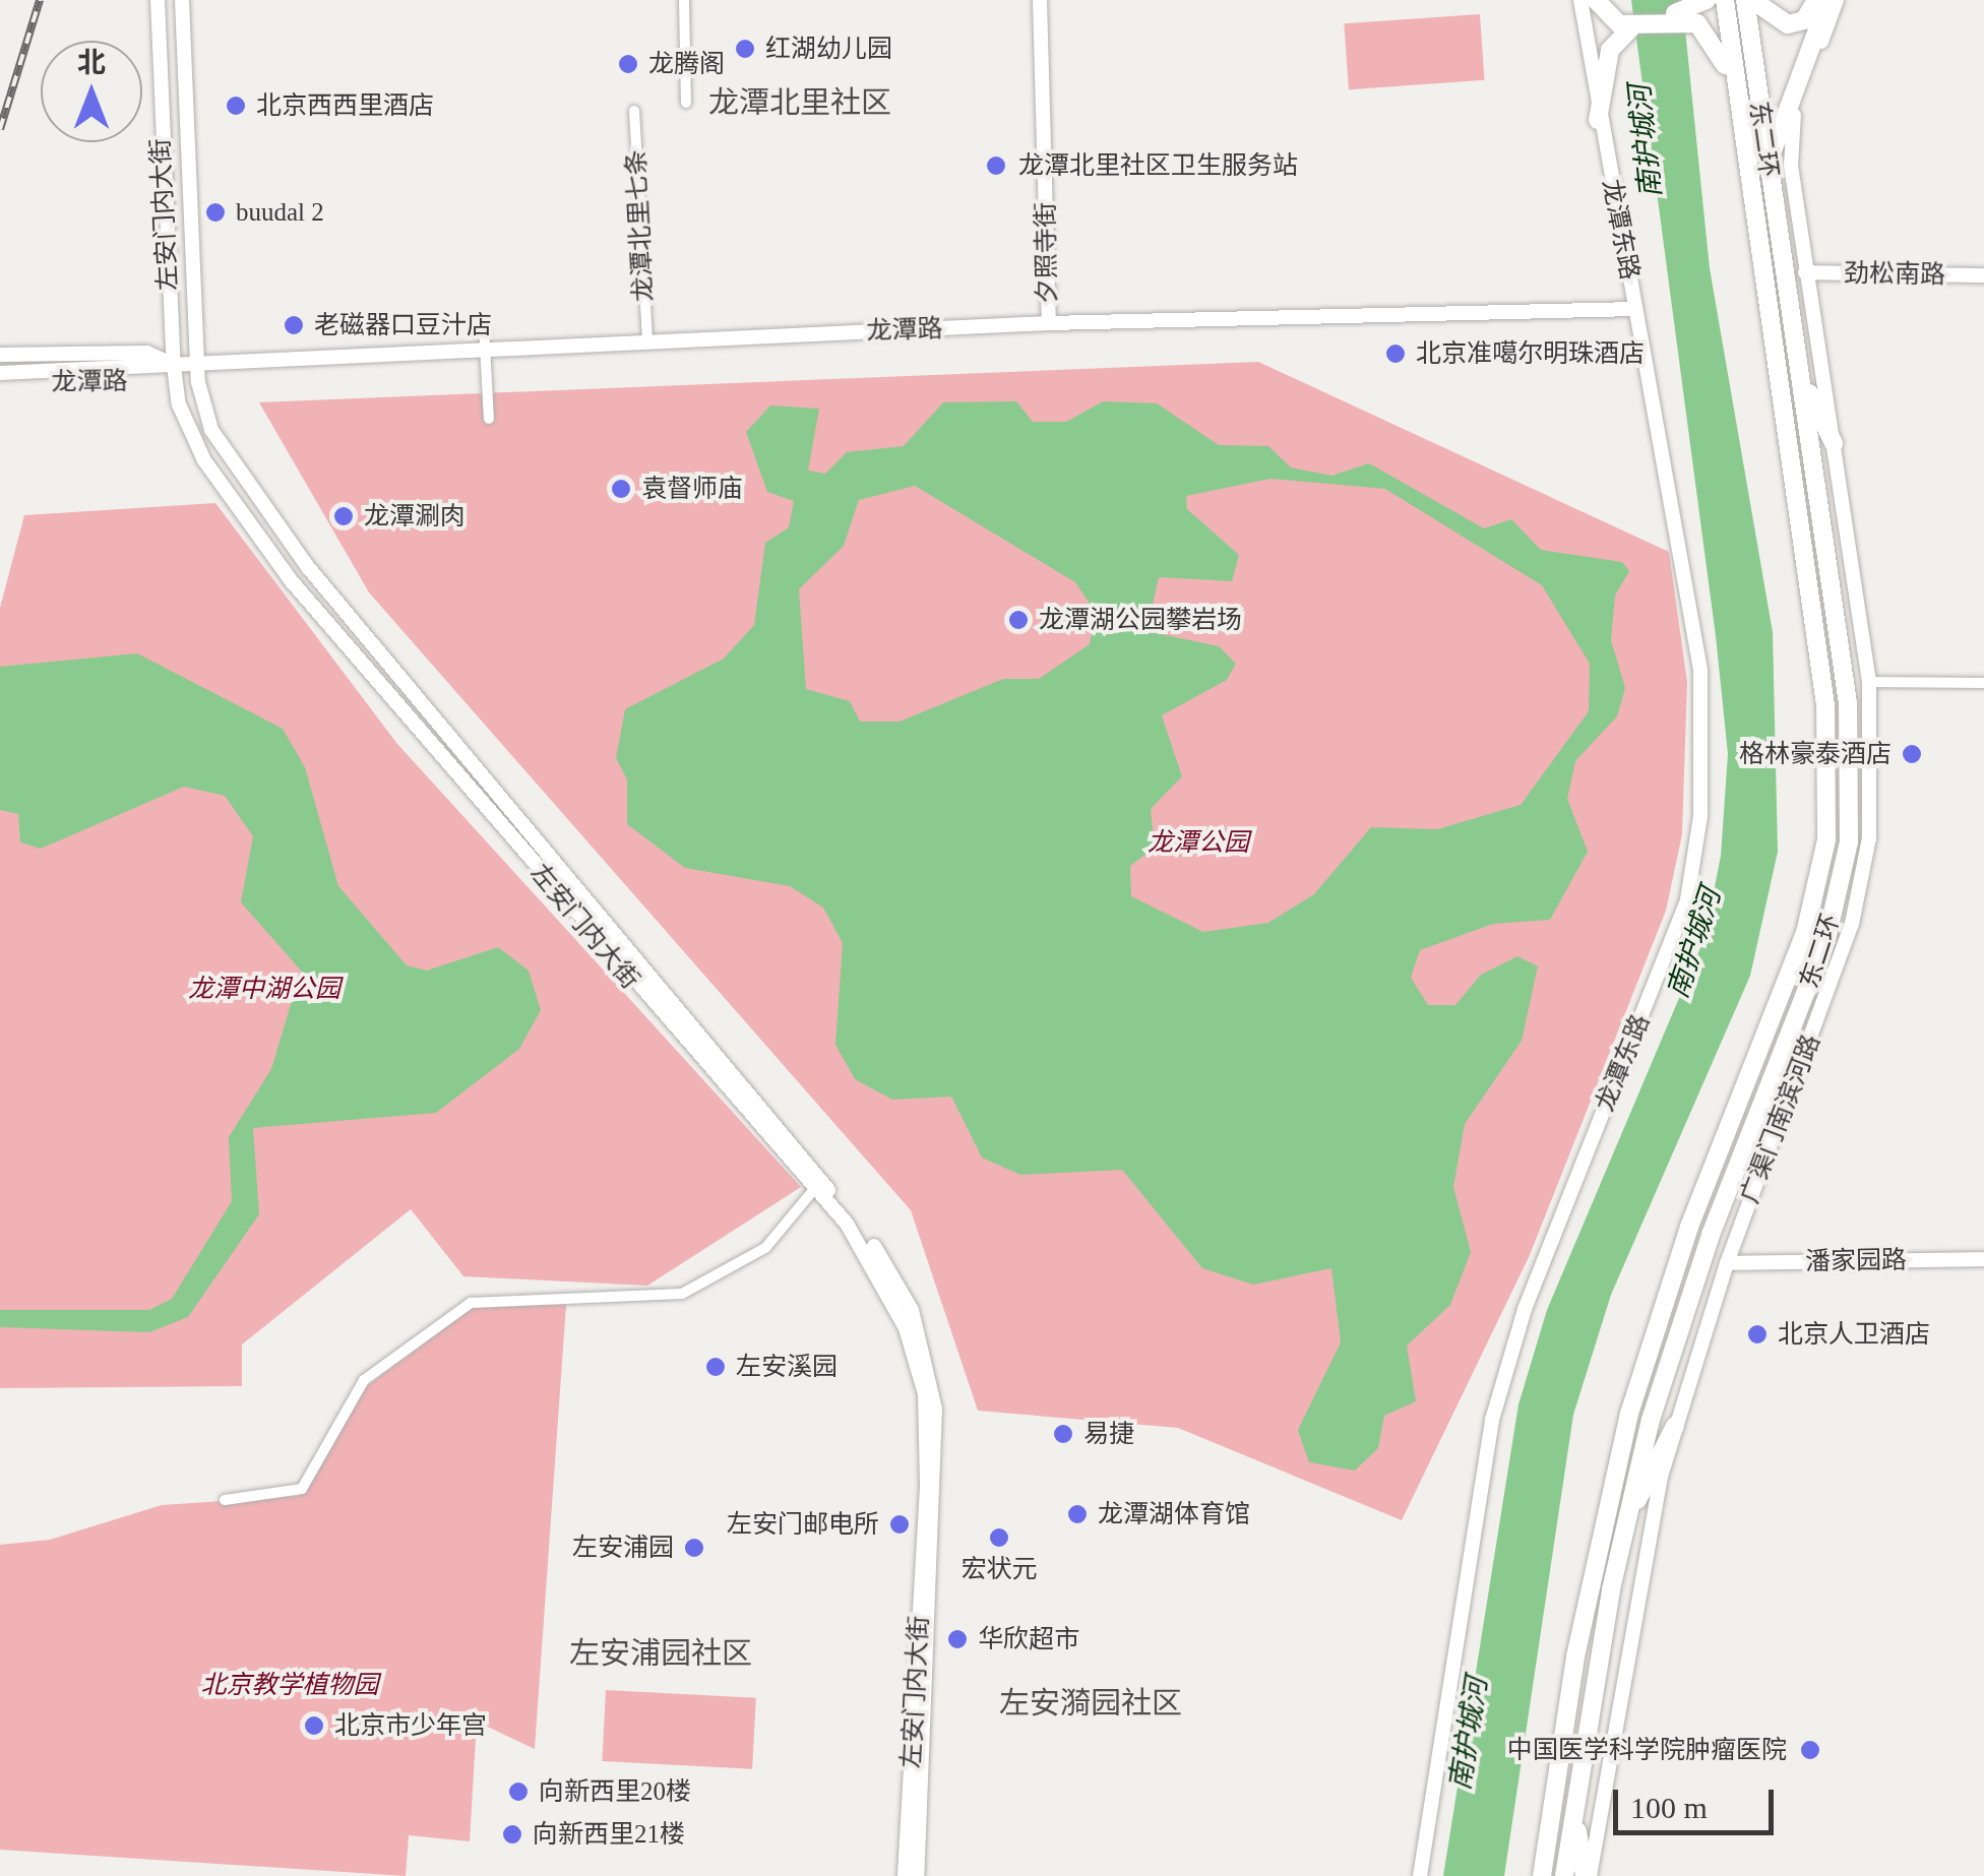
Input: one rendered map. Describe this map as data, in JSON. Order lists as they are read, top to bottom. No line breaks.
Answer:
{"streets":{"highway":["东二环"],"street":["左安门内大街","龙潭北里七条","龙潭东路","夕照寺街","劲松南路","龙潭路","广渠门南滨河路","潘家园路"]},"crossings":[["左安门内大街","龙潭路"],["龙潭北里七条","龙潭路"],["龙潭东路","龙潭路"],["夕照寺街","龙潭路"],["劲松南路","广渠门南滨河路"],["广渠门南滨河路","潘家园路"]],"districts":["龙潭北里社区","左安浦园社区","左安漪园社区"],"water":["南护城河"],"parks":["龙潭公园","龙潭中湖公园","北京教学植物园"],"places":["红湖幼儿园","龙腾阁","北京西西里酒店","龙潭北里社区卫生服务站","buudal 2","老磁器口豆汁店","北京准噶尔明珠酒店","袁督师庙","龙潭涮肉","龙潭湖公园攀岩场","格林豪泰酒店","北京人卫酒店","左安溪园","易捷","龙潭湖体育馆","左安门邮电所","宏状元","左安浦园","华欣超市","北京市少年宫","中国医学科学院肿瘤医院","向新西里20楼","向新西里21楼"],"scale_bar":"100 m","north":"top"}
